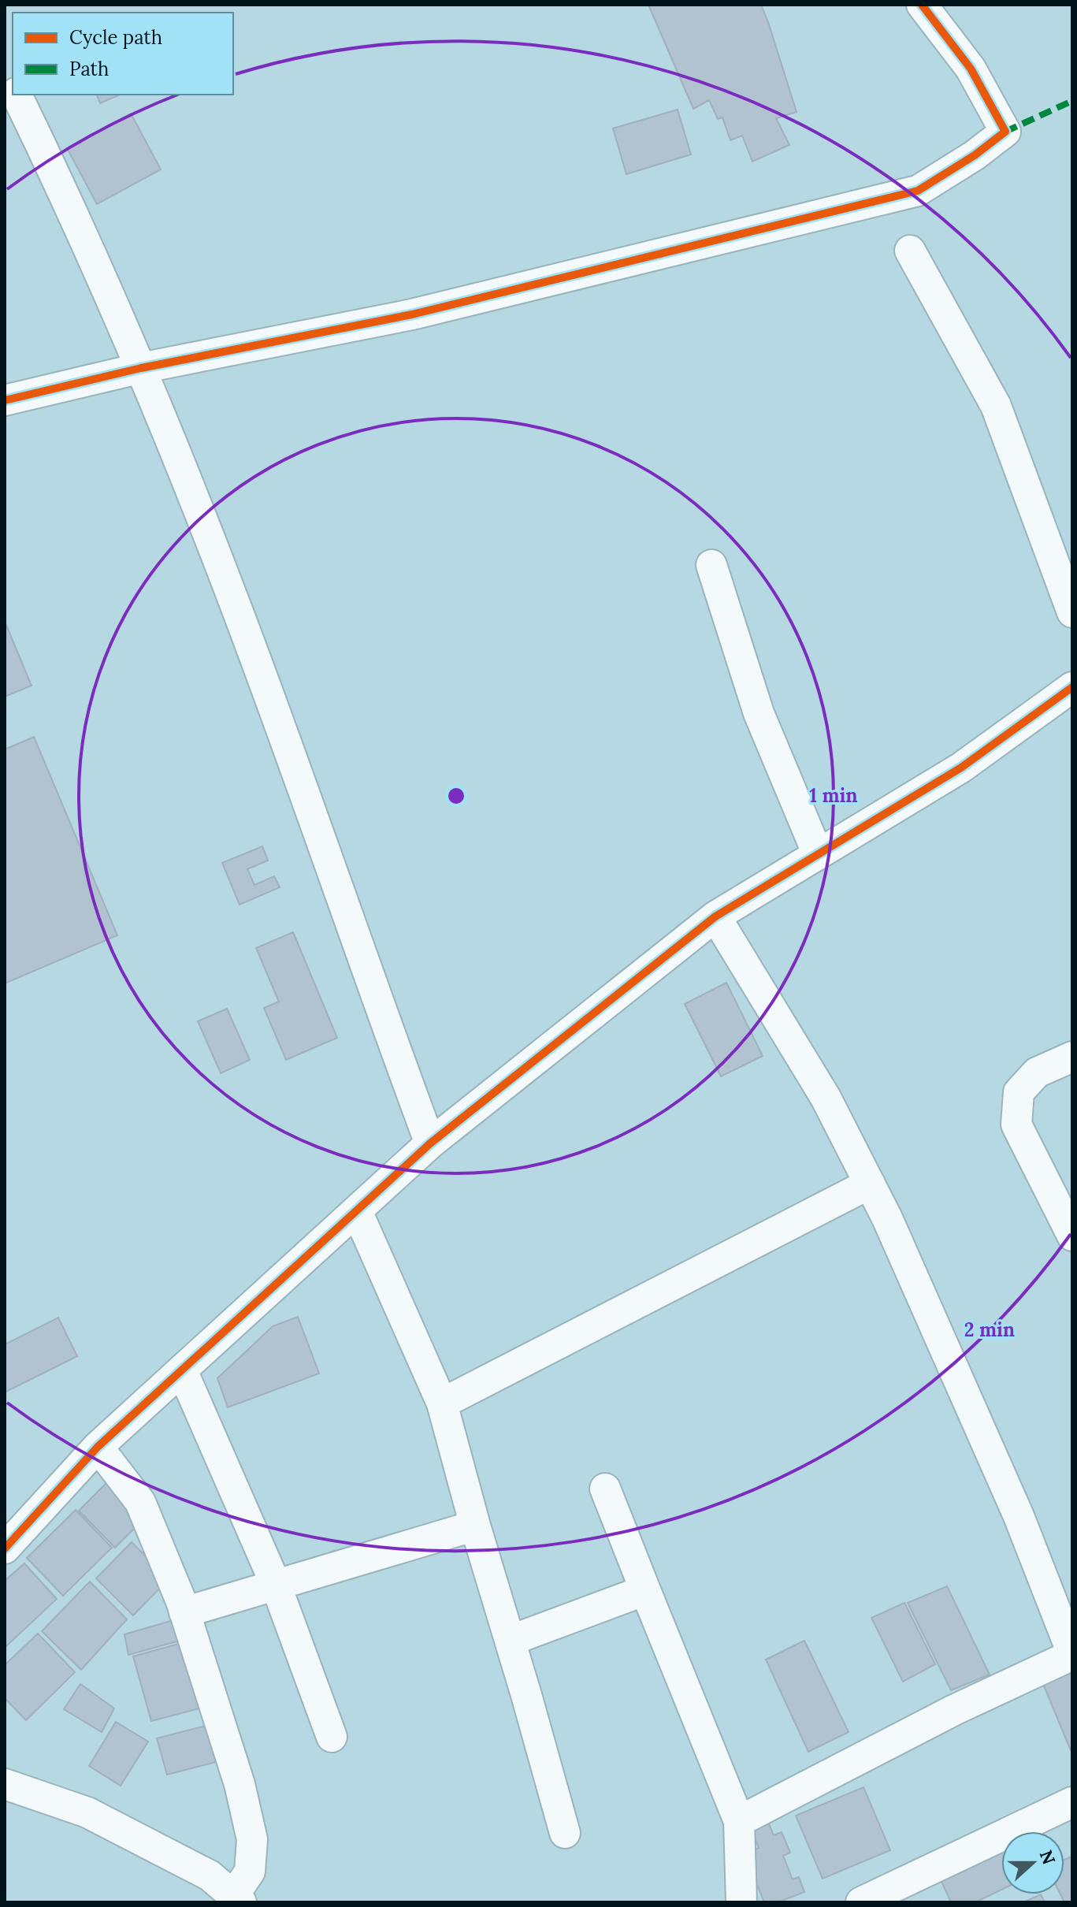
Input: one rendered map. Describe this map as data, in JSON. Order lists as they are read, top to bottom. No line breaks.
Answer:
{"legend":["Cycle path","Path"],"north":"right","rings":["1 min","2 min"]}
